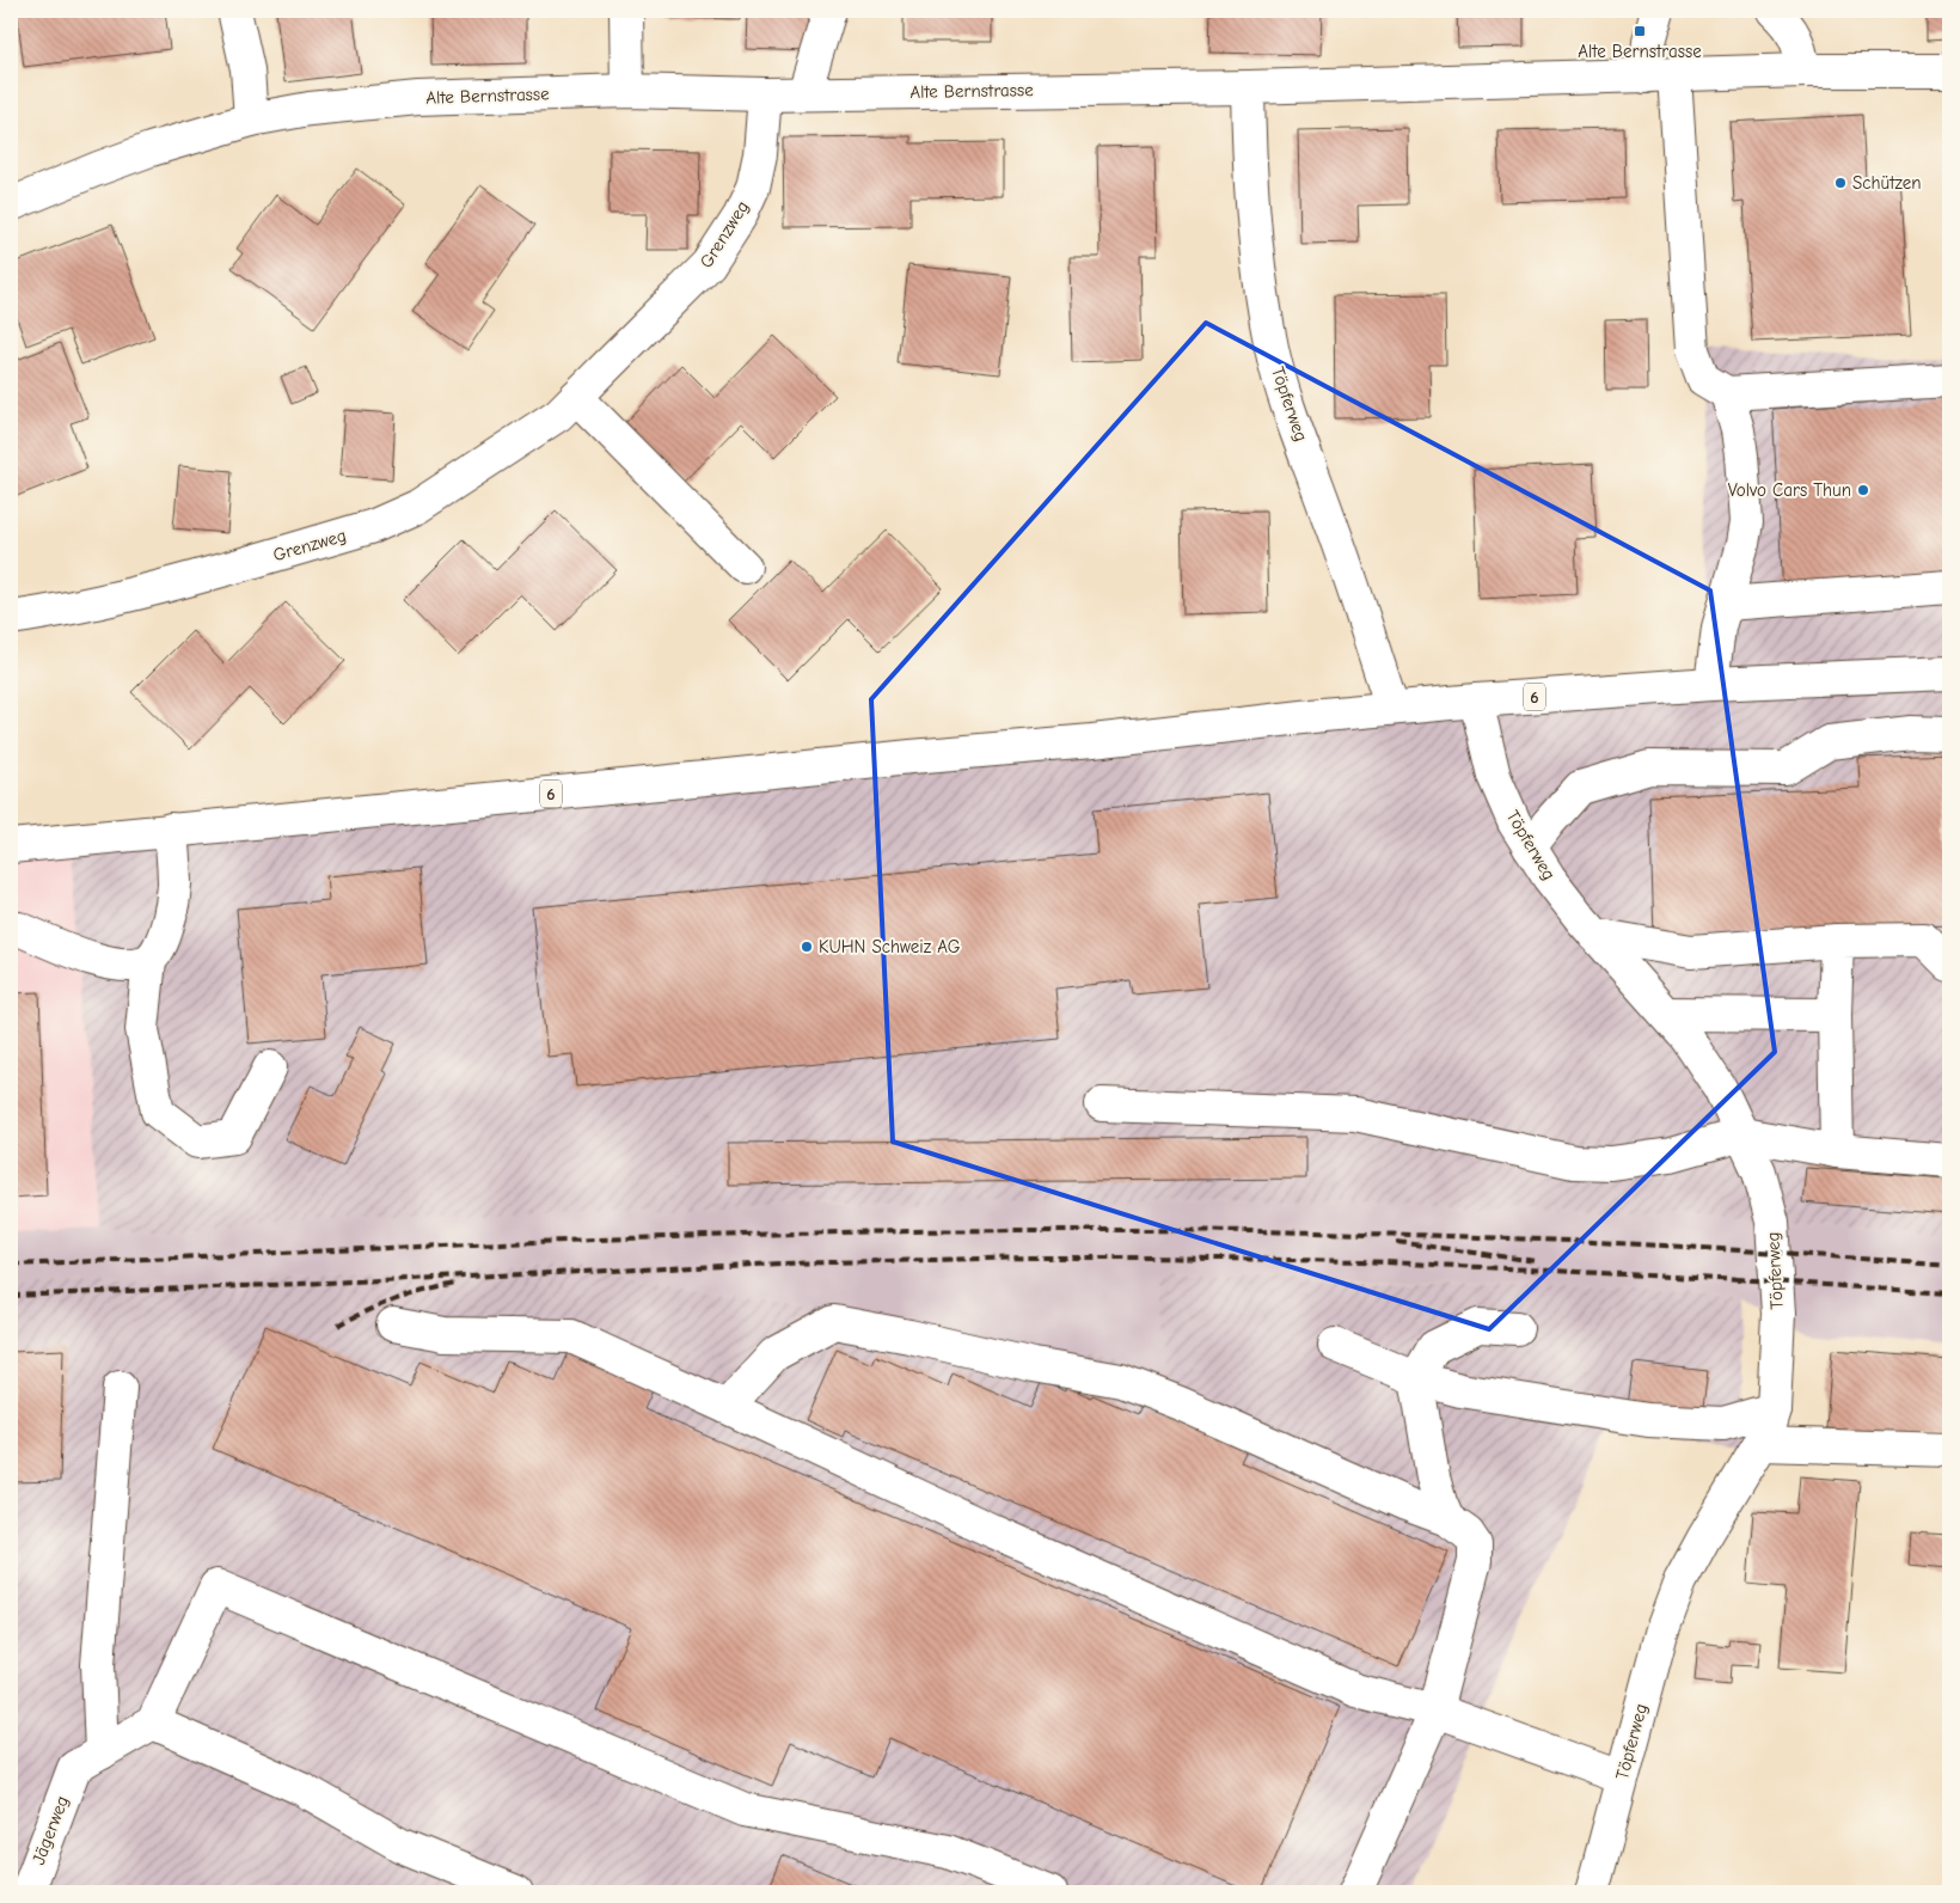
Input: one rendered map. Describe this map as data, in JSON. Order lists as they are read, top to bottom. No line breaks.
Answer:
{"streets":{"street":["Alte Bernstrasse","Grenzweg","Töpferweg","6","Jägerweg"]},"crossings":[["Alte Bernstrasse","Grenzweg"],["Alte Bernstrasse","Töpferweg"],["Töpferweg","6"]],"places":{"transit":["Alte Bernstrasse"],"other":["Schützen","Volvo Cars Thun","KUHN Schweiz AG"]}}
